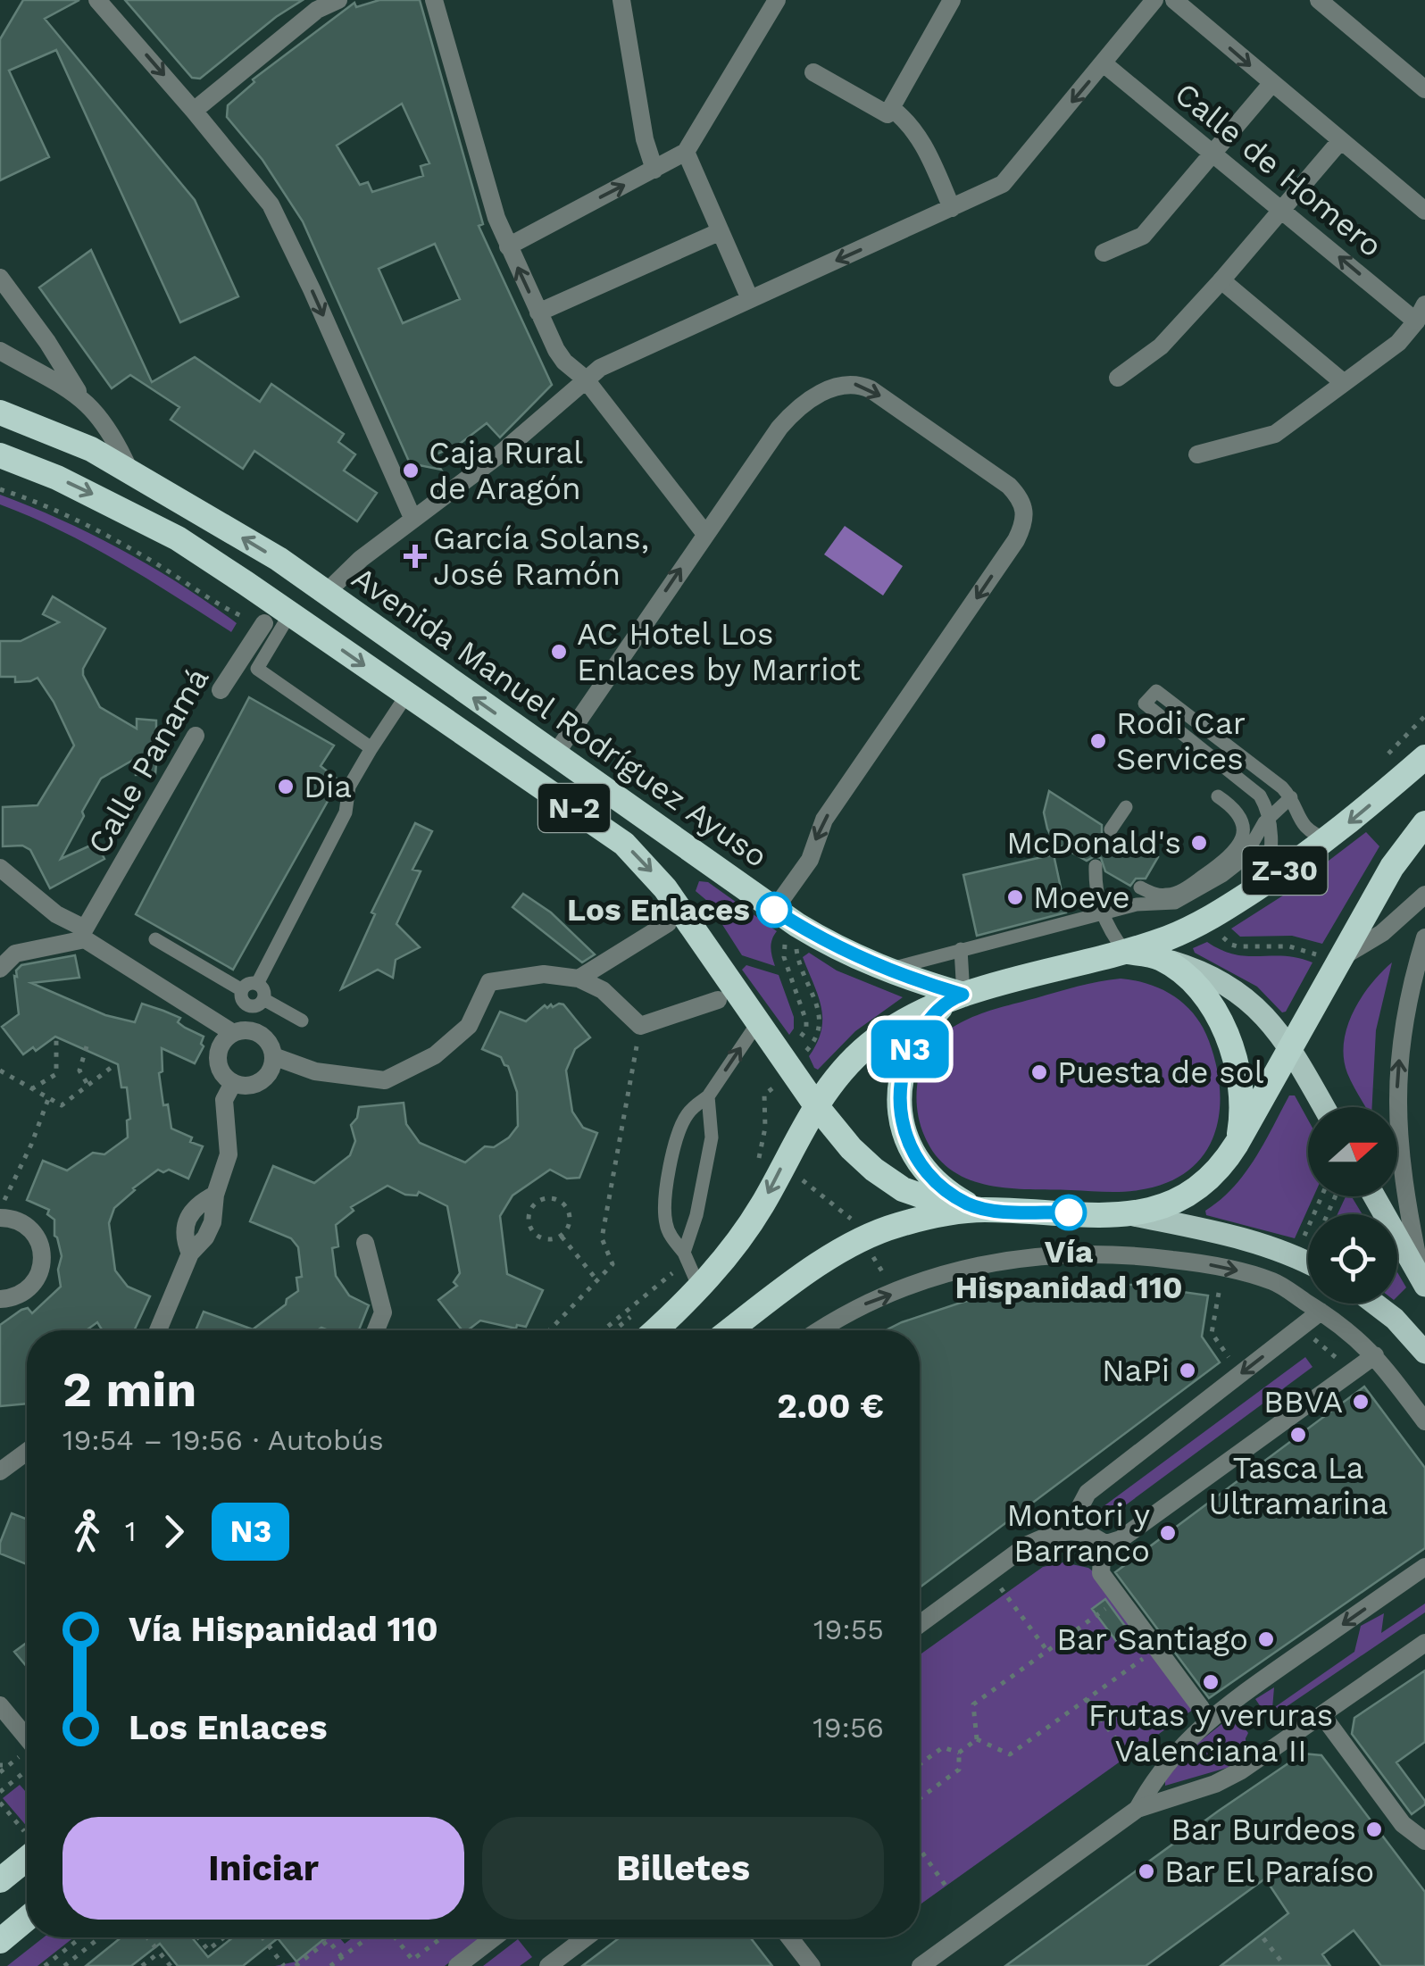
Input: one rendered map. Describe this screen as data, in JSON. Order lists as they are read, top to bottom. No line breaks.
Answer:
{"streets":{"highway":["Avenida Manuel Rodríguez Ayuso","N-2","Z-30"],"street":["Calle de Homero","Calle Panamá"]},"crossings":[["Avenida Manuel Rodríguez Ayuso","N-2"],["Avenida Manuel Rodríguez Ayuso","Z-30"],["N-2","Z-30"]],"places":{"other":["Caja Rural de Aragón","AC Hotel Los Enlaces by Marriot","Rodi Car Services","Dia","McDonald's","Moeve","Los Enlaces","Puesta de sol","Vía Hispanidad 110","NaPi","BBVA","Tasca La Ultramarina","Montori y Barranco","Bar Santiago","Frutas y veruras Valenciana II","Bar Burdeos","Bar El Paraíso"],"health":["García Solans, José Ramón"]},"lines":["bus line N3"],"north":"right","page":{"on_map":"N3","heading":["2 min","19:54 – 19:56 · Autobús","2.00 €"],"legs":["1","N3"],"list":[{"name":"Vía Hispanidad 110","value":"19:55"},{"name":"Los Enlaces","value":"19:56"}],"buttons":["Iniciar","Billetes"]}}
